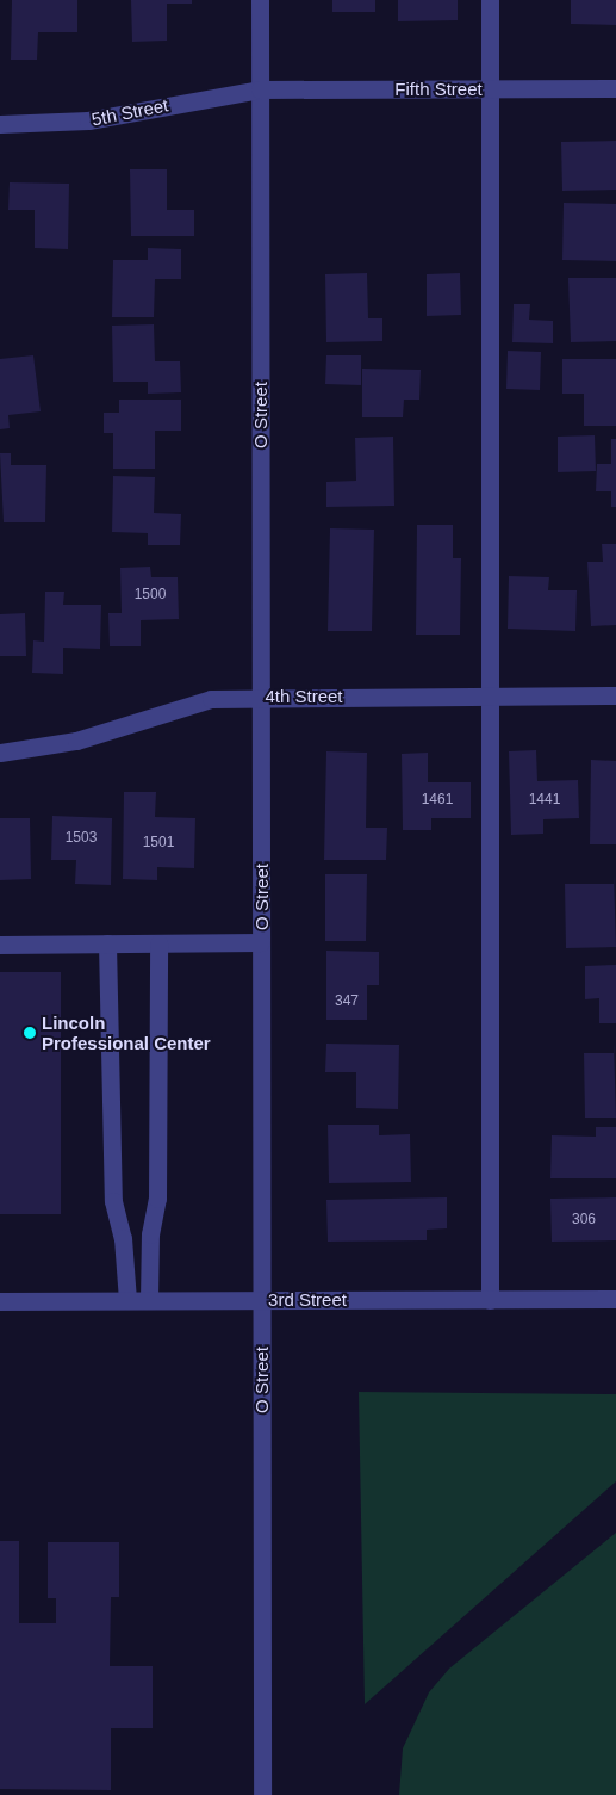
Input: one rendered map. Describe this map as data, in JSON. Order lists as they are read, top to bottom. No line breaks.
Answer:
{"streets":{"street":["Fifth Street","5th Street","O Street","4th Street","3rd Street"]},"crossings":[["Fifth Street","5th Street"],["Fifth Street","O Street"],["5th Street","O Street"],["O Street","4th Street"],["O Street","3rd Street"]],"places":["Lincoln Professional Center"],"house_numbers":["1500","1461","1441","1503","1501","347","306"]}
